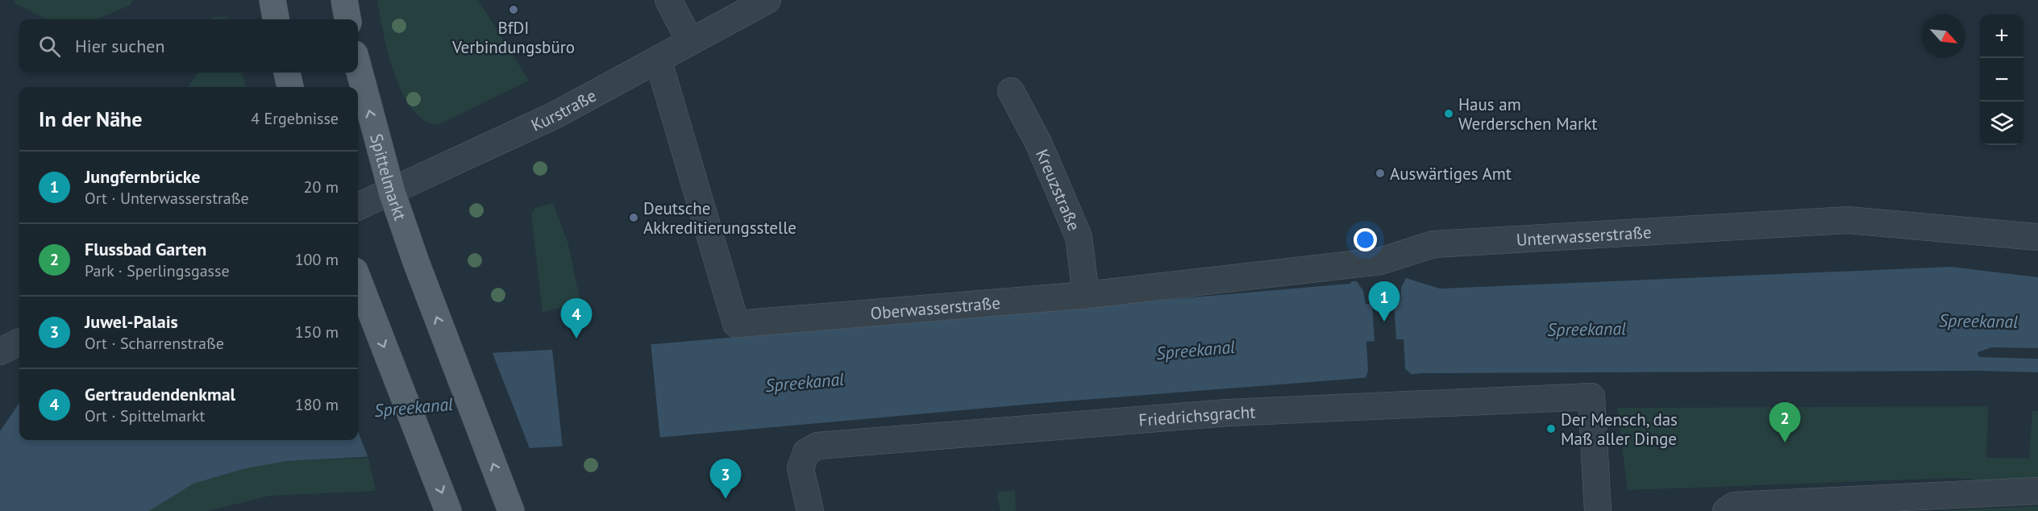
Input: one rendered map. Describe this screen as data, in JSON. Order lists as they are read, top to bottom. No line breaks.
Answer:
{"streets":{"main road":["Spittelmarkt"],"street":["Kurstraße","Kreuzstraße","Unterwasserstraße","Oberwasserstraße","Friedrichsgracht"]},"crossings":[["Kurstraße","Spittelmarkt"],["Kurstraße","Oberwasserstraße"],["Kreuzstraße","Oberwasserstraße"],["Unterwasserstraße","Oberwasserstraße"]],"water":["Spreekanal"],"places":["BfDI Verbindungsbüro","Haus am Werderschen Markt","Auswärtiges Amt","Deutsche Akkreditierungsstelle","Der Mensch, das Maß aller Dinge"],"north":"bottom right","page":{"map_buttons":["+","−"],"search":"Hier suchen","heading":["In der Nähe","4 Ergebnisse"],"list":[{"mark":"1","name":"Jungfernbrücke","note":"Ort · Unterwasserstraße","value":"20 m"},{"mark":"2","name":"Flussbad Garten","note":"Park · Sperlingsgasse","value":"100 m"},{"mark":"3","name":"Juwel-Palais","note":"Ort · Scharrenstraße","value":"150 m"},{"mark":"4","name":"Gertraudendenkmal","note":"Ort · Spittelmarkt","value":"180 m"}],"pins":["1","4","2","3"]}}
